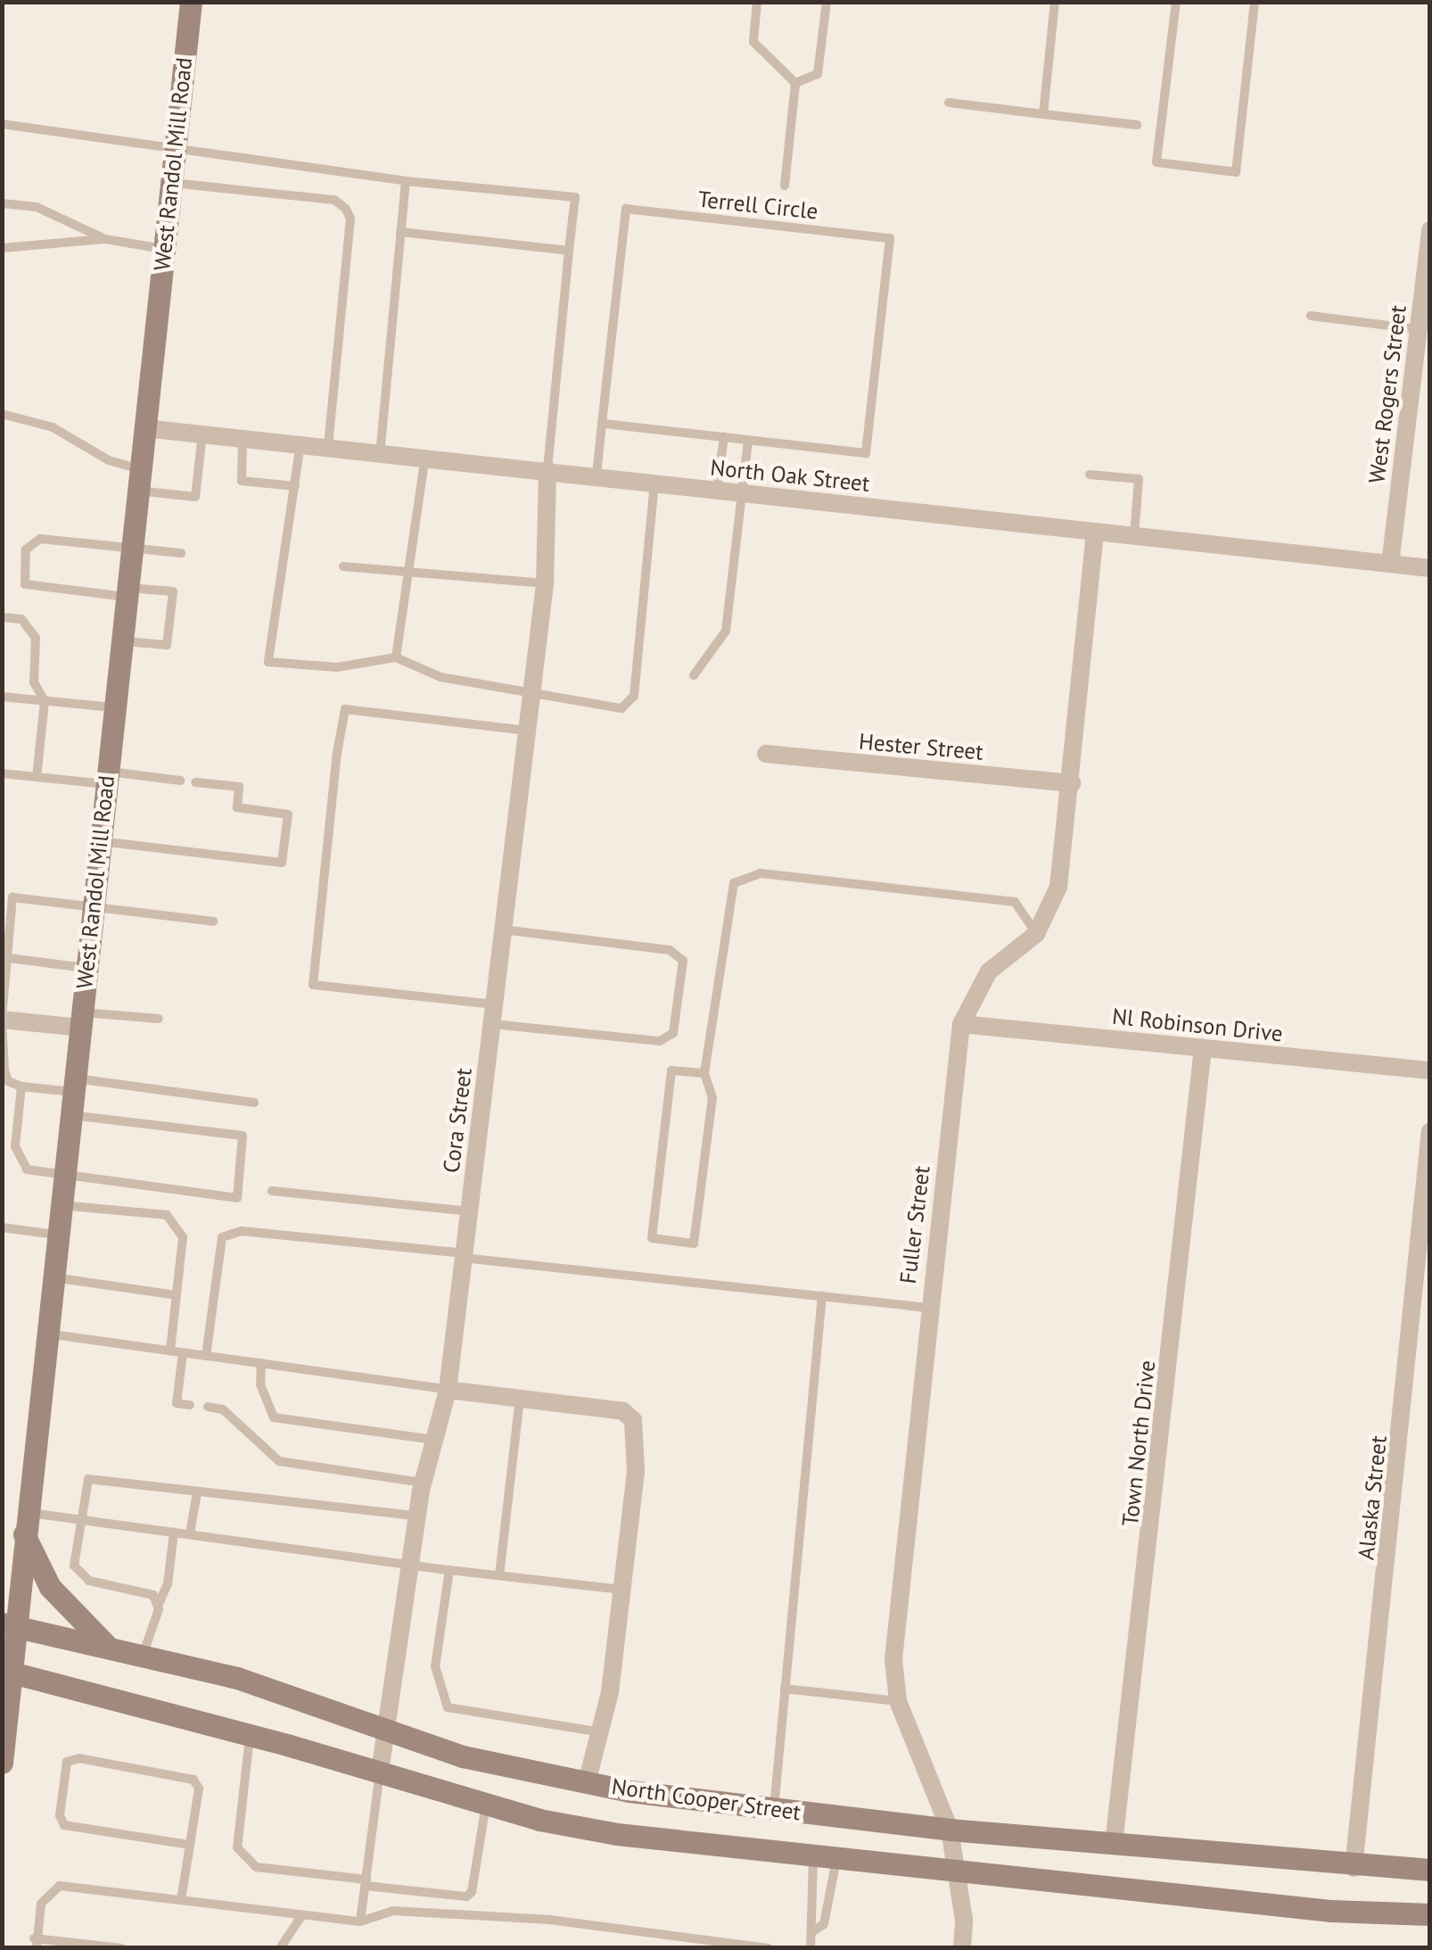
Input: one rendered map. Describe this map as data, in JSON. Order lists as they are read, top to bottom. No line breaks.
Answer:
{"streets":{"main road":["West Randol Mill Road","North Cooper Street"],"street":["West Rogers Street","North Oak Street","Hester Street","Nl Robinson Drive","Cora Street","Fuller Street","Town North Drive","Alaska Street"],"lane":["Terrell Circle"]},"crossings":[["West Randol Mill Road","North Oak Street"],["West Randol Mill Road","North Cooper Street"],["West Rogers Street","North Oak Street"],["North Oak Street","Cora Street"],["North Oak Street","Fuller Street"],["Hester Street","Fuller Street"],["Nl Robinson Drive","Fuller Street"],["Nl Robinson Drive","Town North Drive"],["Cora Street","North Cooper Street"],["Fuller Street","North Cooper Street"],["Town North Drive","North Cooper Street"],["Alaska Street","North Cooper Street"]]}
